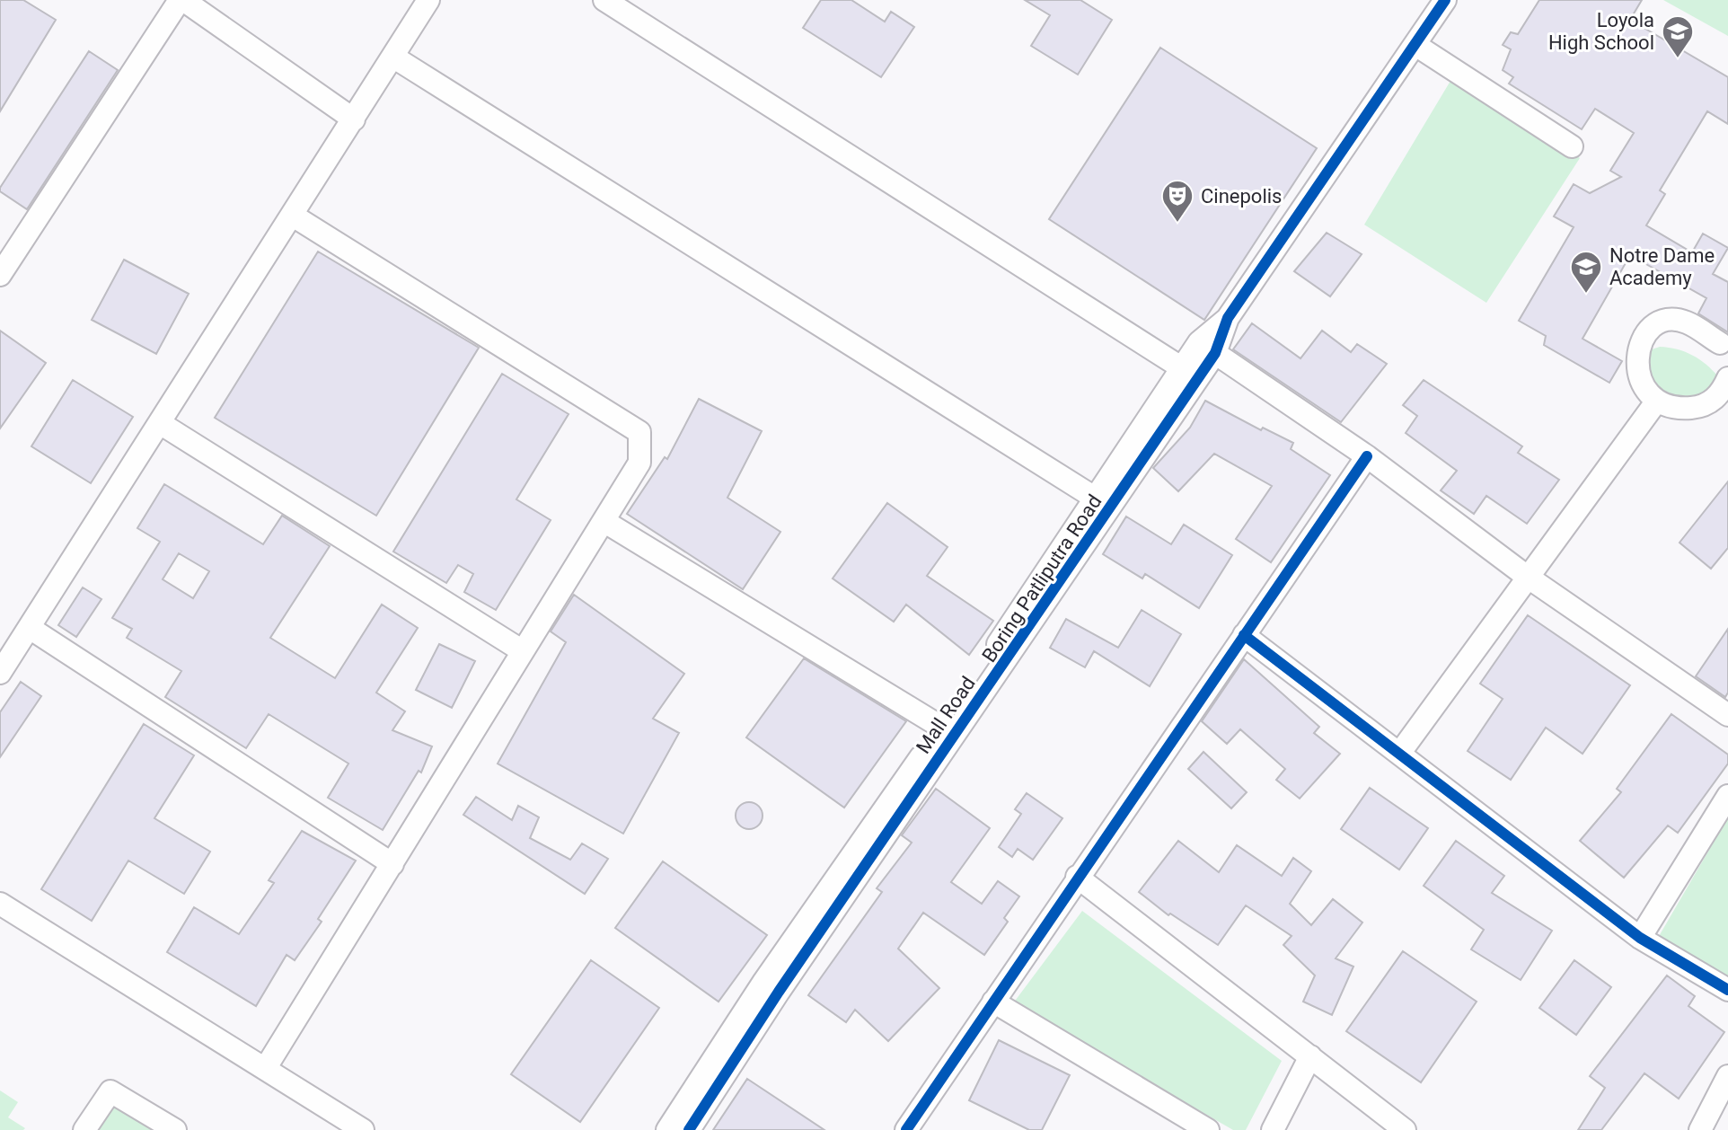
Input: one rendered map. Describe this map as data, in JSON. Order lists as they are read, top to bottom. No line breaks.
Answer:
{"streets":{"street":["Mall Road"],"cycle path":["Boring Patliputra Road"]},"places":{"school or university":["Loyola High School","Notre Dame Academy"],"theatre":["Cinepolis"]}}
